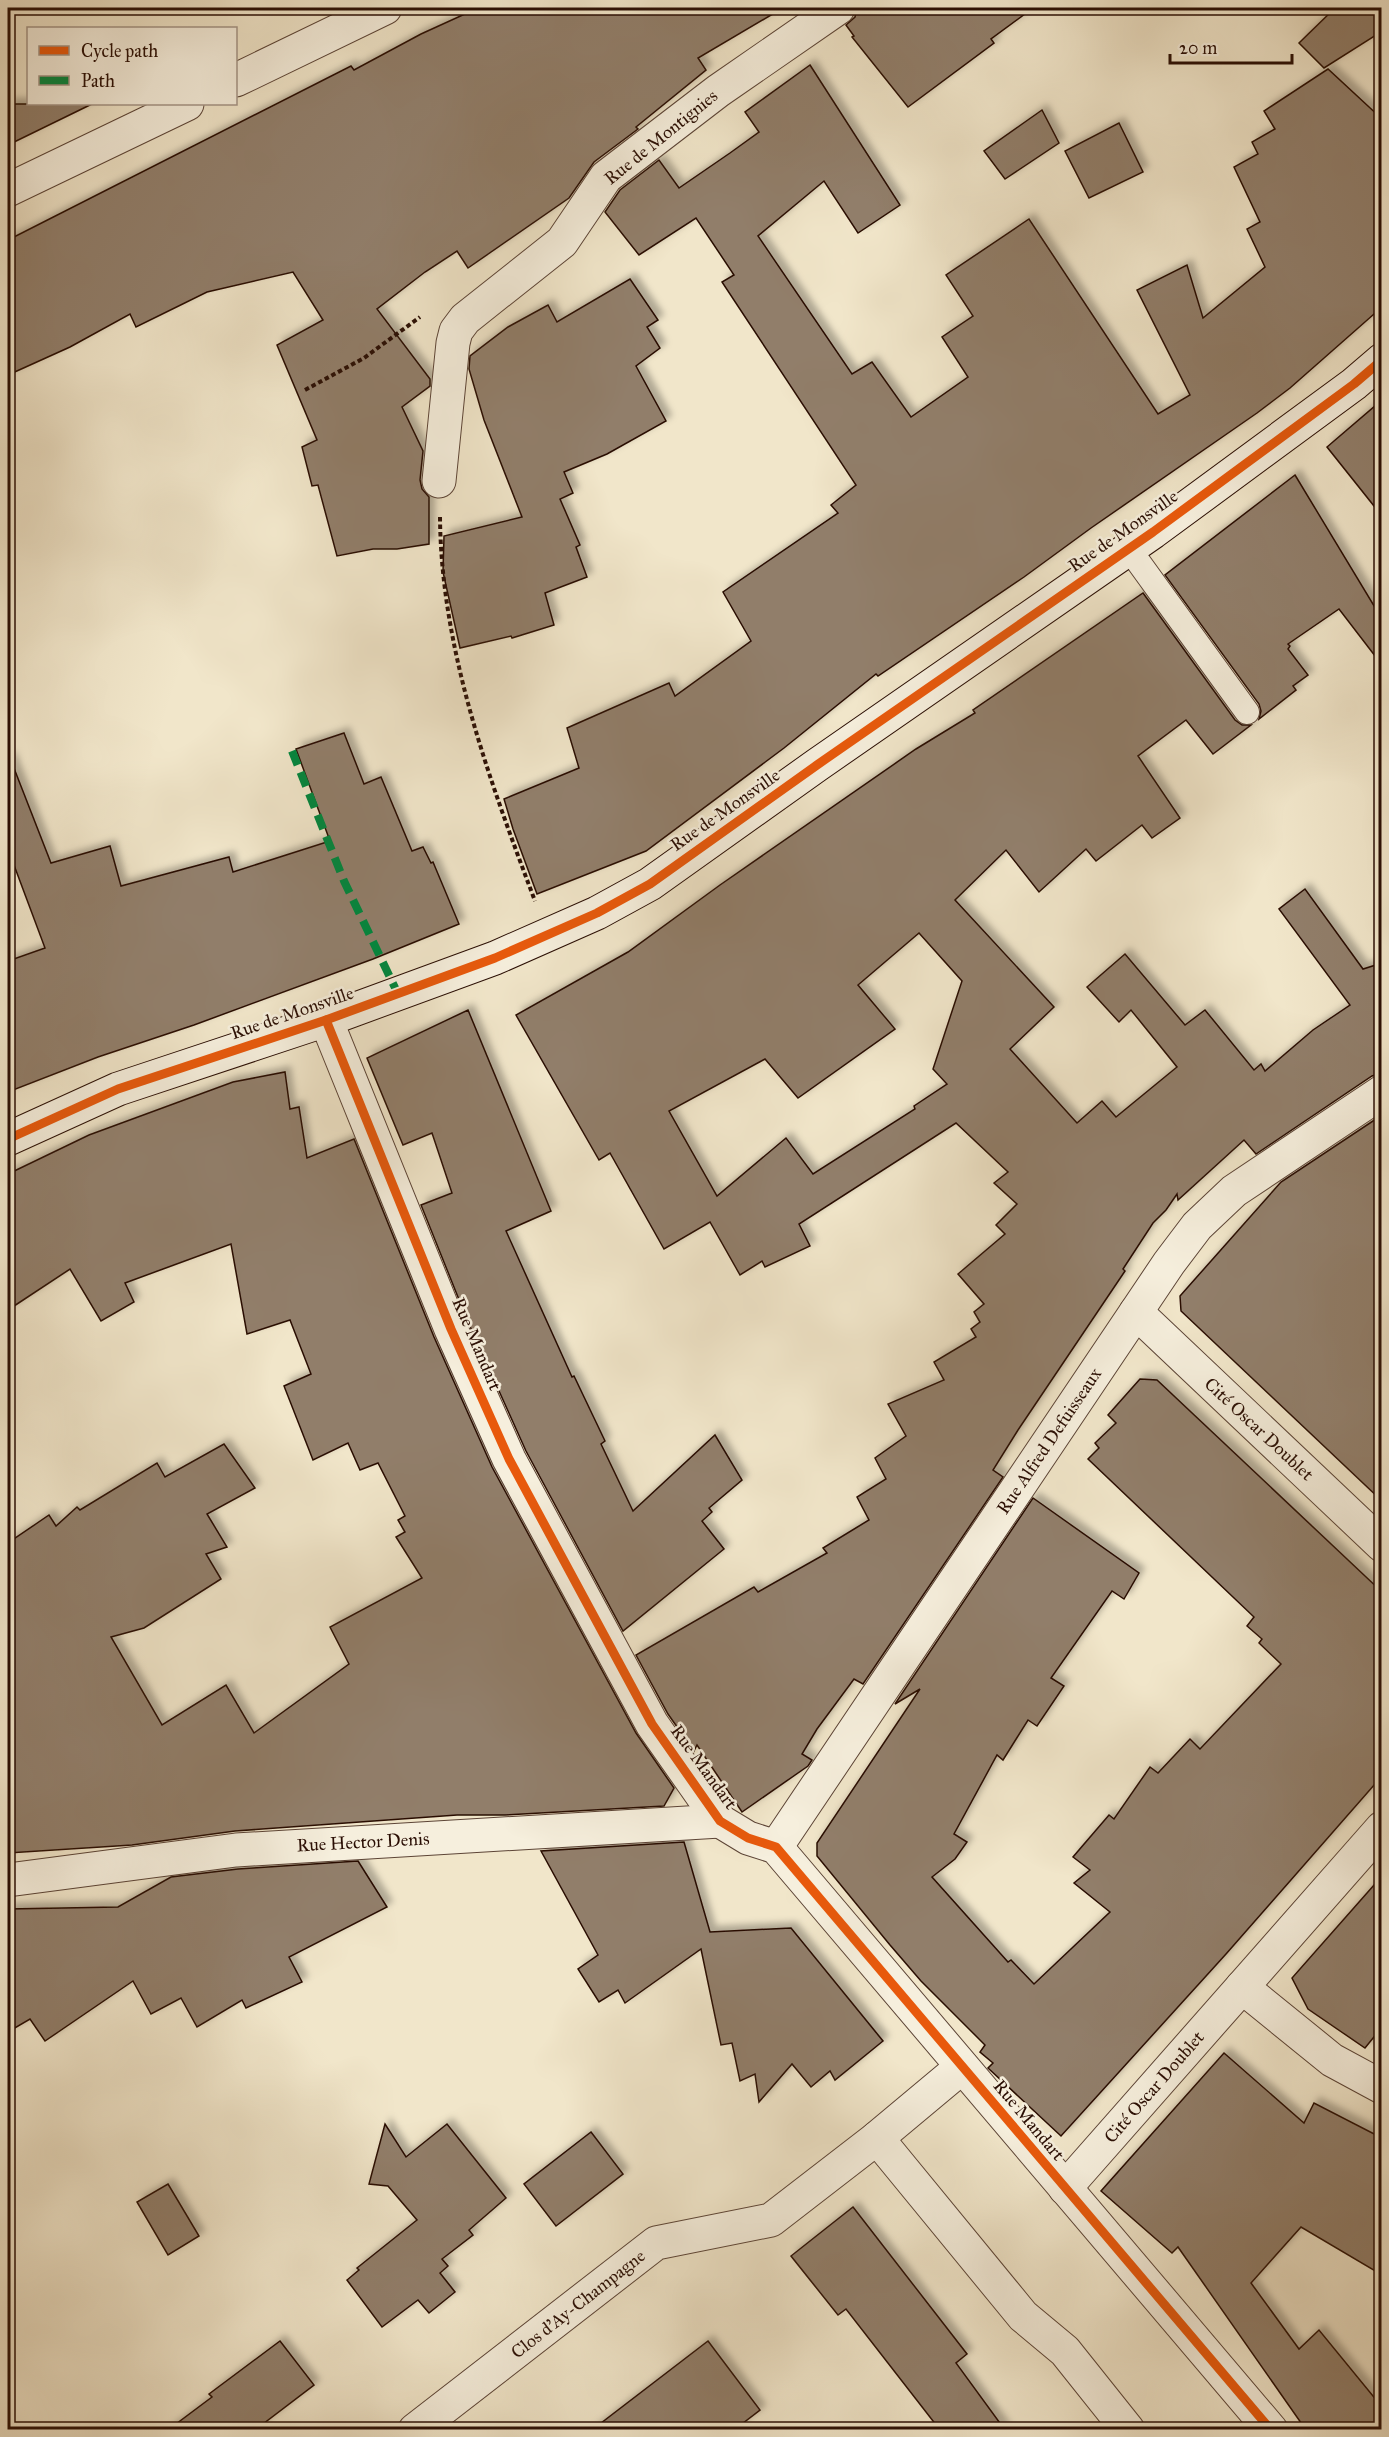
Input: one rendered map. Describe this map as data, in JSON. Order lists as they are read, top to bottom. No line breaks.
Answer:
{"streets":{"street":["Rue de Montignies","Rue de Monsville","Rue Mandart","Cité Oscar Doublet","Rue Alfred Defuisseaux","Rue Hector Denis","Clos d'Ay-Champagne"]},"crossings":[["Rue de Monsville","Rue Mandart"],["Rue Mandart","Cité Oscar Doublet"],["Rue Mandart","Rue Alfred Defuisseaux"],["Rue Mandart","Rue Hector Denis"],["Rue Mandart","Clos d'Ay-Champagne"],["Cité Oscar Doublet","Rue Alfred Defuisseaux"]],"legend":["Cycle path","Path"],"scale_bar":"20 m"}
